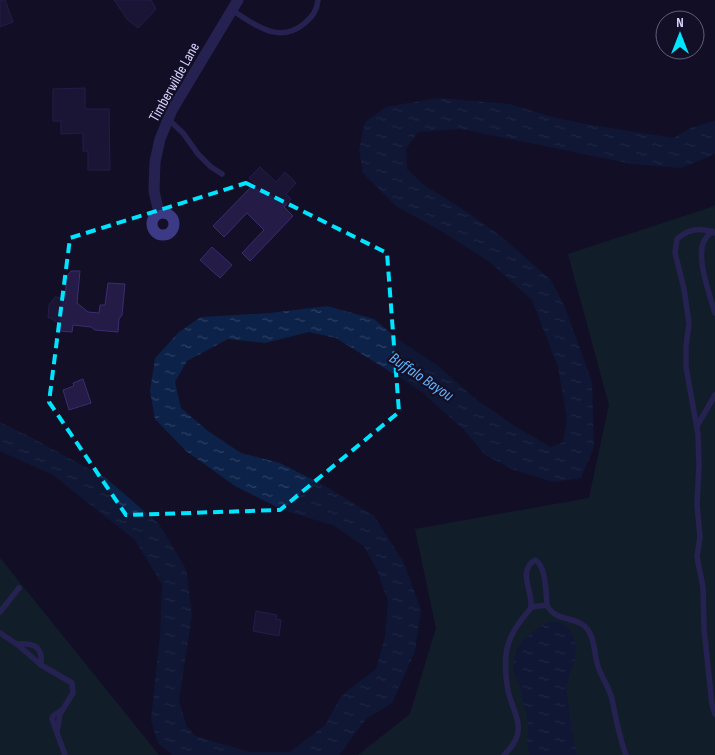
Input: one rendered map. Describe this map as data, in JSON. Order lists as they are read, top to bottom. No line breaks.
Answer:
{"streets":{"street":["Timberwilde Lane"]},"water":["Buffalo Bayou"],"north":"top"}
